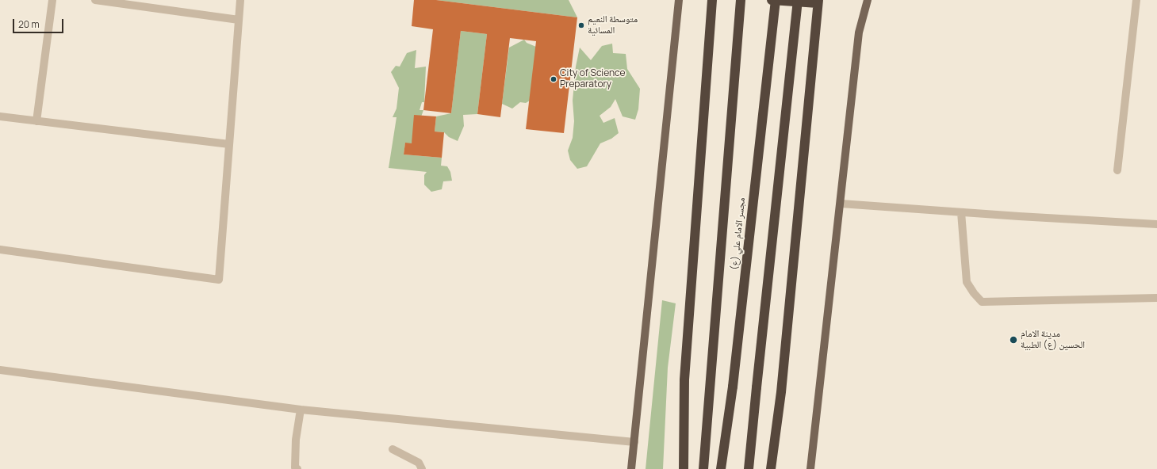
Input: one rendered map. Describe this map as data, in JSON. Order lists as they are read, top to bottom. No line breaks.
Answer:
{"streets":{"highway":["مجسر الامام علي (ع)"]},"places":["متوسطة النعيم المسائية","City of Science Preparatory","مدينة الامام الحسين (ع) الطبية"],"scale_bar":"20 m"}
